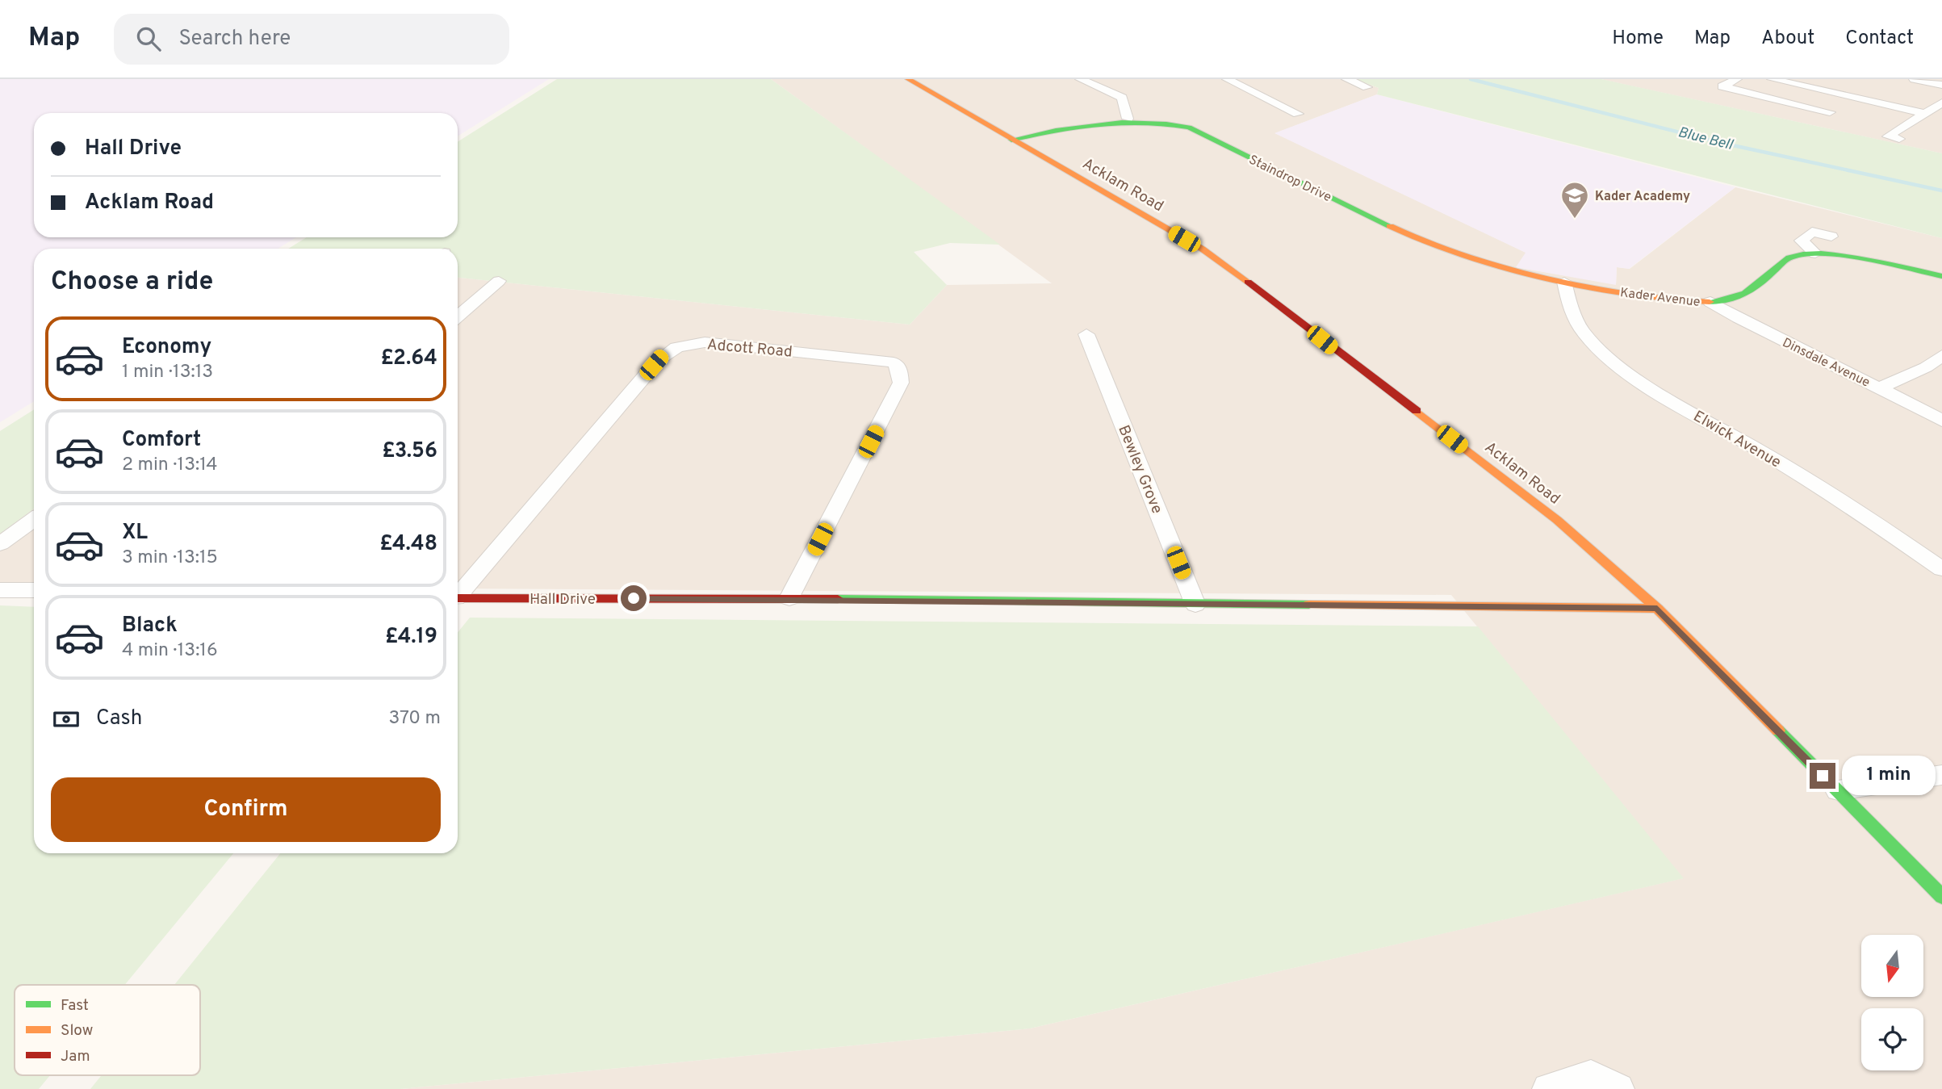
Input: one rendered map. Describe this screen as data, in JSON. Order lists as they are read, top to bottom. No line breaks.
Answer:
{"streets":{"street":["Staindrop Drive","Acklam Road","Kader Avenue","Adcott Road","Dinsdale Avenue","Elwick Avenue","Bewley Grove","Hall Drive"]},"crossings":[["Staindrop Drive","Acklam Road"],["Staindrop Drive","Kader Avenue"],["Staindrop Drive","Elwick Avenue"],["Acklam Road","Hall Drive"],["Kader Avenue","Dinsdale Avenue"],["Kader Avenue","Elwick Avenue"],["Adcott Road","Hall Drive"],["Bewley Grove","Hall Drive"]],"water":["Blue Bell"],"places":{"school or university":["Kader Academy"]},"legend":["Fast","Slow","Jam"],"north":"bottom","page":{"header":"Map","search":"Search here","nav":["Home","Map","About","Contact"],"banner":["Hall Drive","Acklam Road"],"heading":"Choose a ride","list":[{"name":"Economy","note":"1 min · 13:13","value":"£2.64"},{"name":"Comfort","note":"2 min · 13:14","value":"£3.56"},{"name":"XL","note":"3 min · 13:15","value":"£4.48"},{"name":"Black","note":"4 min · 13:16","value":"£4.19"}],"pay":["Cash","370 m"],"bubble":"1 min","buttons":"Confirm"}}
